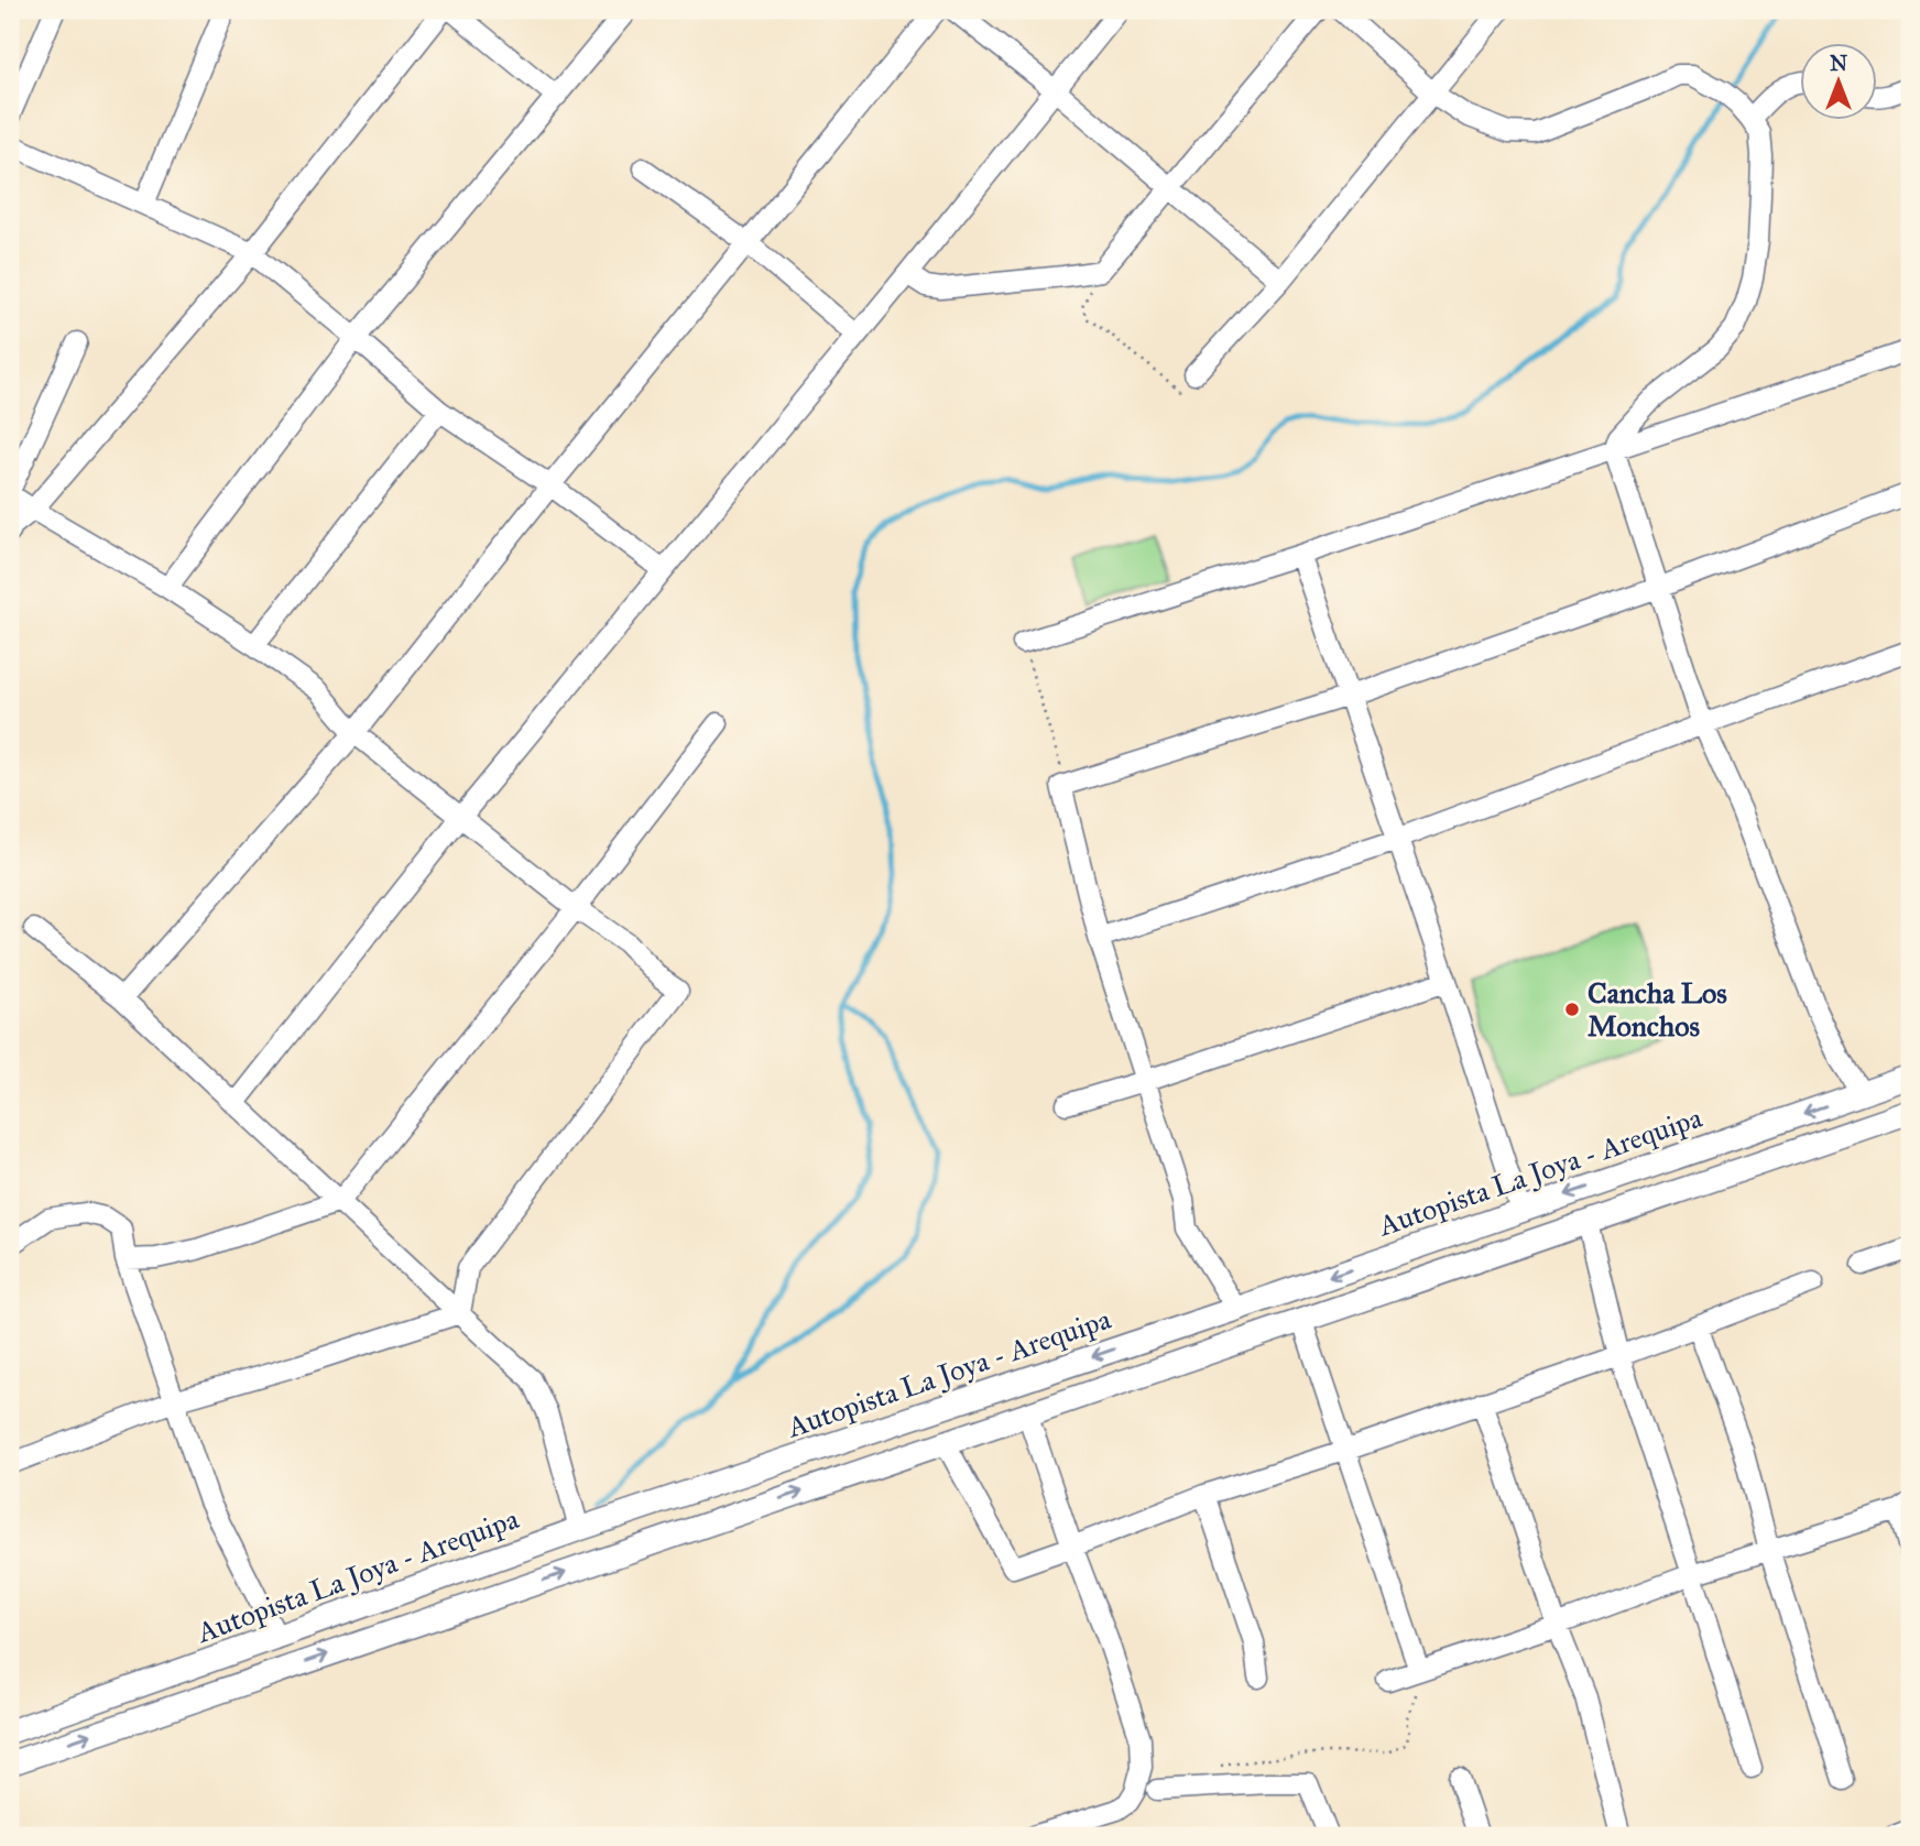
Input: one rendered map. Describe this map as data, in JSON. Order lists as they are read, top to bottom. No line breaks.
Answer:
{"streets":{"main road":["Autopista La Joya - Arequipa"]},"places":["Cancha Los Monchos"],"north":"top"}
